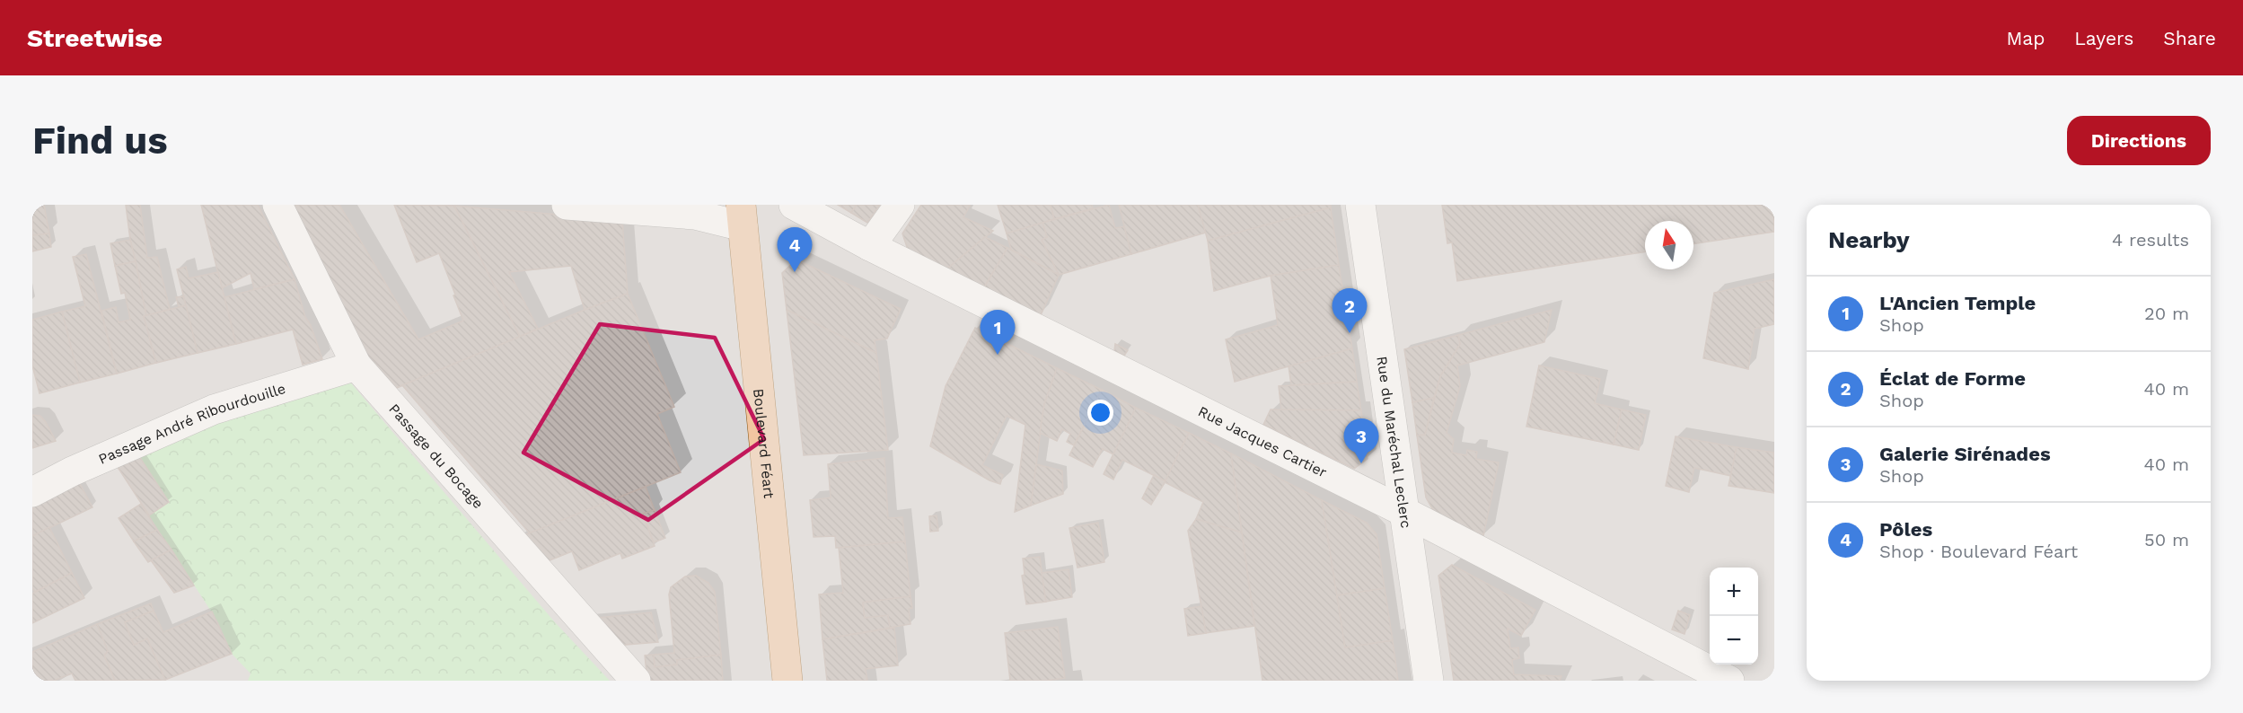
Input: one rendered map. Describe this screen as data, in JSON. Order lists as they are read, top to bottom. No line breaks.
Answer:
{"streets":{"main road":["Boulevard Féart"],"street":["Passage André Ribourdouille","Rue Jacques Cartier","Rue du Maréchal Leclerc","Passage du Bocage"]},"crossings":[["Passage André Ribourdouille","Passage du Bocage"],["Rue Jacques Cartier","Rue du Maréchal Leclerc"]],"north":"top","page":{"header":"Streetwise","nav":["Map","Layers","Share"],"buttons":"Directions","title":"Find us","heading":["Nearby","4 results"],"pins":["4","2","1","3"],"list":[{"mark":"1","name":"L'Ancien Temple","note":"Shop","value":"20 m"},{"mark":"2","name":"Éclat de Forme","note":"Shop","value":"40 m"},{"mark":"3","name":"Galerie Sirénades","note":"Shop","value":"40 m"},{"mark":"4","name":"Pôles","note":"Shop · Boulevard Féart","value":"50 m"}],"map_buttons":["+","−"]}}
